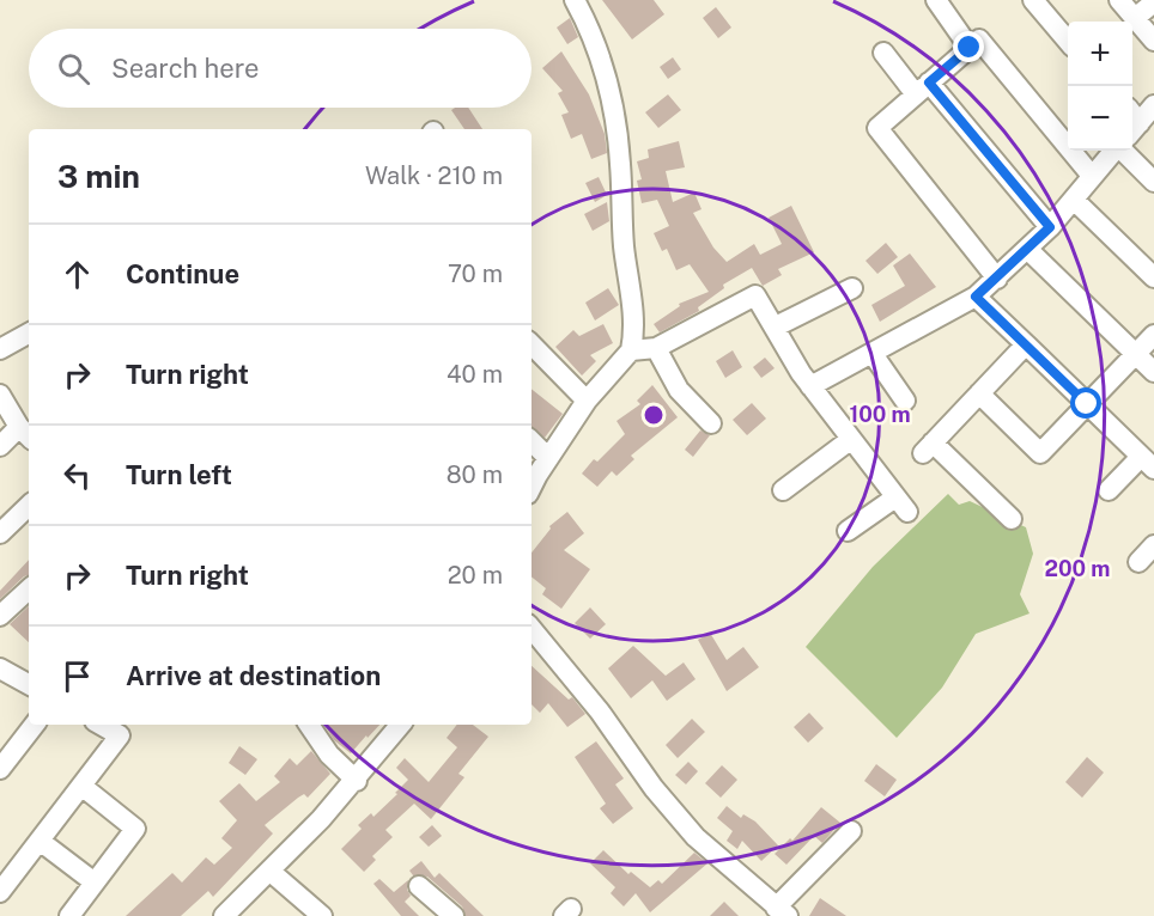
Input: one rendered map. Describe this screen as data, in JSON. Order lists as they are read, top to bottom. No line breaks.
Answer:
{"page":{"map_buttons":["+","−"],"search":"Search here","heading":["3 min","Walk · 210 m"],"list":[["Continue","70 m"],["Turn right","40 m"],["Turn left","80 m"],["Turn right","20 m"],"Arrive at destination"]},"rings":["100 m","200 m"]}
